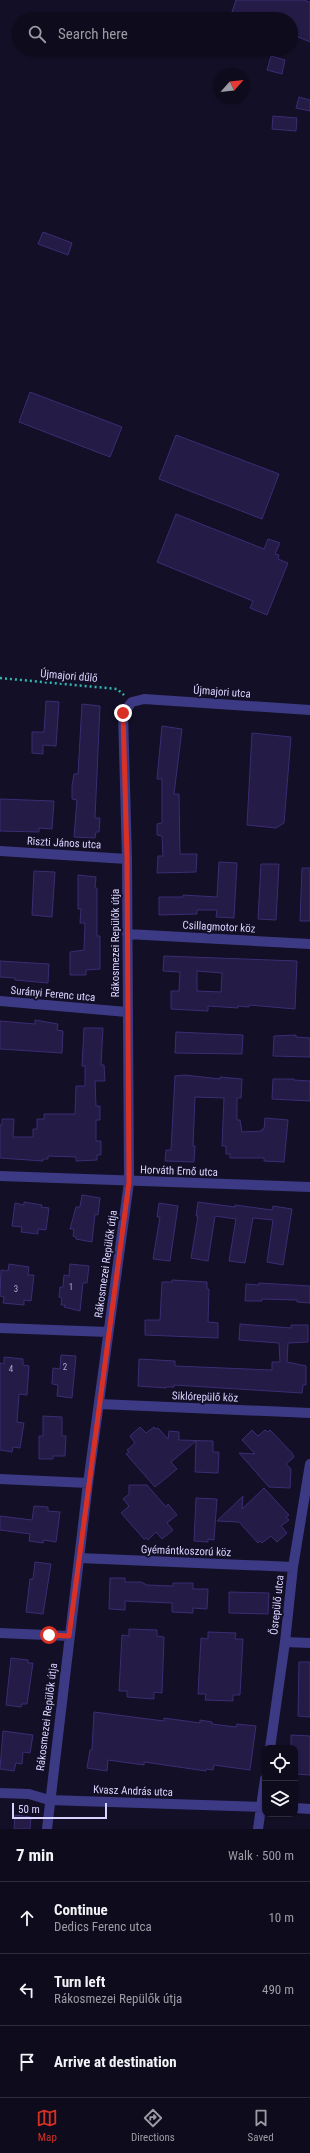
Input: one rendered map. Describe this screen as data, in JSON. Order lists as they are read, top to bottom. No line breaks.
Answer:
{"streets":{"street":["Újmajori utca","Riszti János utca","Csillagmotor köz","Rákosmezei Repülők útja","Surányi Ferenc utca","Horváth Ernő utca","Siklórepülő köz","Gyémántkoszorú köz","Ősrepülő utca","Kvasz András utca"],"path":["Újmajori dűlő"]},"crossings":[["Újmajori dűlő","Újmajori utca"],["Újmajori dűlő","Rákosmezei Repülők útja"],["Újmajori utca","Rákosmezei Repülők útja"],["Riszti János utca","Rákosmezei Repülők útja"],["Csillagmotor köz","Rákosmezei Repülők útja"],["Rákosmezei Repülők útja","Surányi Ferenc utca"],["Rákosmezei Repülők útja","Horváth Ernő utca"],["Rákosmezei Repülők útja","Siklórepülő köz"],["Rákosmezei Repülők útja","Gyémántkoszorú köz"],["Rákosmezei Repülők útja","Kvasz András utca"],["Gyémántkoszorú köz","Ősrepülő utca"]],"house_numbers":["1","3","2","4"],"scale_bar":"50 m","north":"top right","page":{"search":"Search here","scale":"50 m","heading":["7 min","Walk · 500 m"],"list":[["Continue","Dedics Ferenc utca","10 m"],["Turn left","Rákosmezei Repülők útja","490 m"],"Arrive at destination"],"nav":["Map","Directions","Saved"]}}
